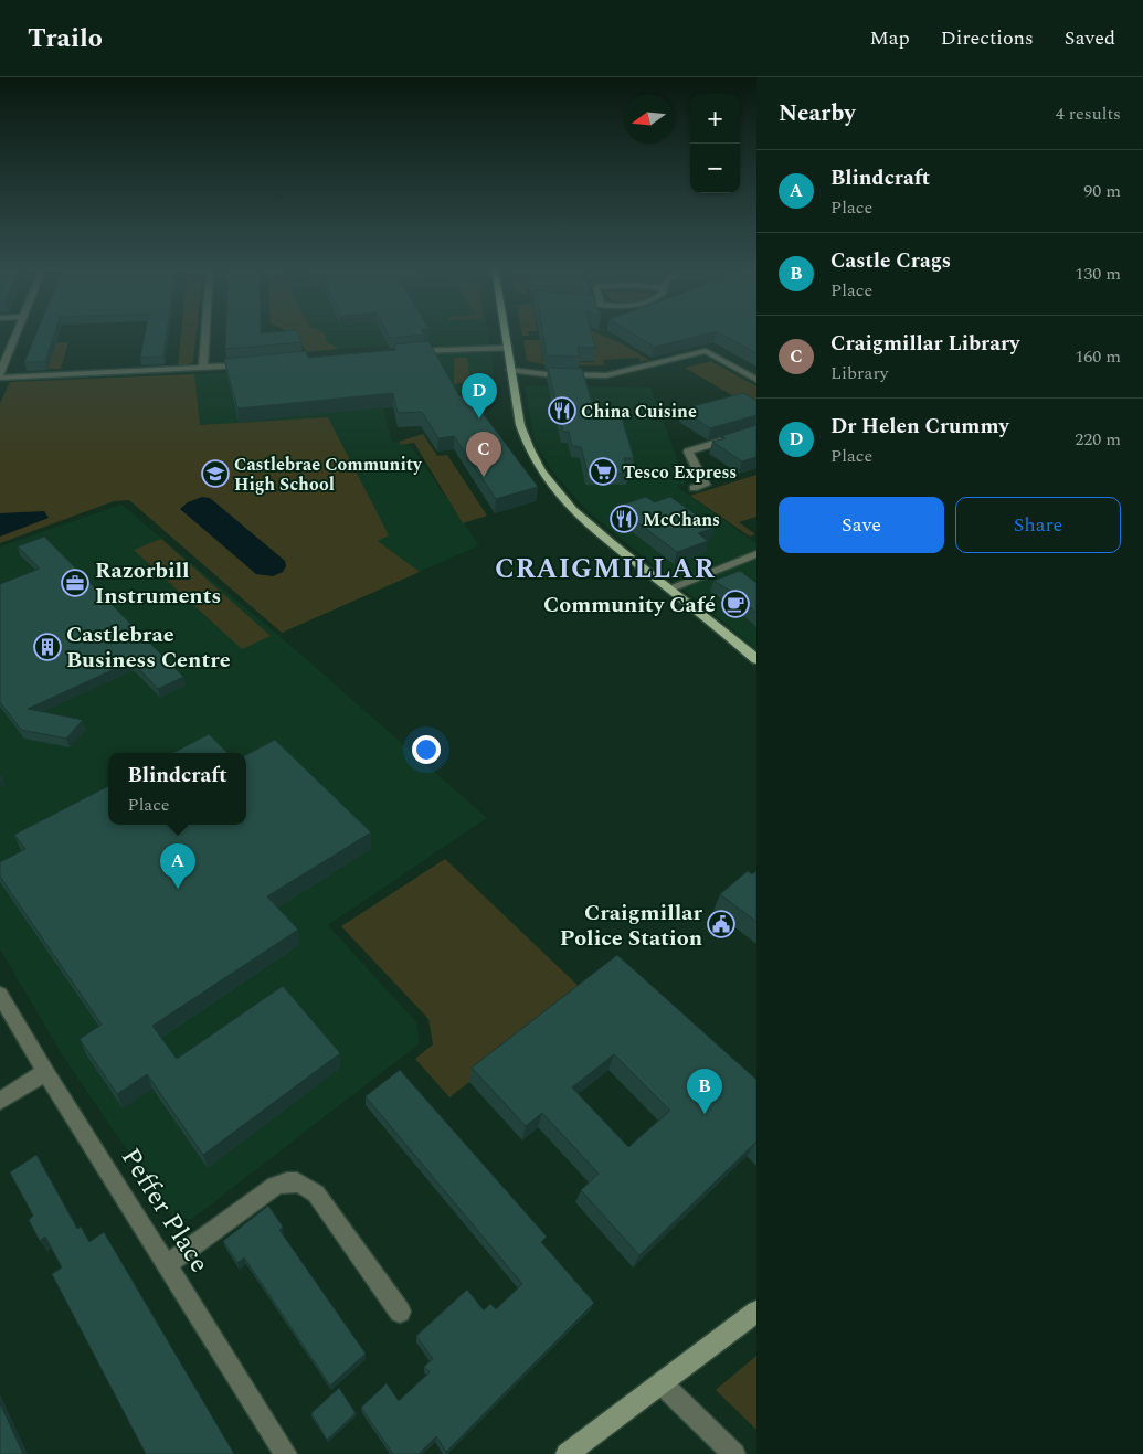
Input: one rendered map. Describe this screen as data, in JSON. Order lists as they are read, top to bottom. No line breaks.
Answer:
{"streets":{"street":["Peffer Place"]},"districts":["CRAIGMILLAR"],"places":{"restaurant":["China Cuisine","McChans"],"supermarket":["Tesco Express"],"school or university":["Castlebrae Community High School"],"office":["Razorbill Instruments"],"cafe":["Community Café"],"building":["Castlebrae Business Centre"],"public building":["Craigmillar Police Station"]},"north":"left","page":{"header":"Trailo","nav":["Map","Directions","Saved"],"heading":["Nearby","4 results"],"map_buttons":["+","−"],"list":[{"mark":"A","name":"Blindcraft","note":"Place","value":"90 m"},{"mark":"B","name":"Castle Crags","note":"Place","value":"130 m"},{"mark":"C","name":"Craigmillar Library","note":"Library","value":"160 m"},{"mark":"D","name":"Dr Helen Crummy","note":"Place","value":"220 m"}],"pins":["D","C","A","B"],"buttons":["Save","Share"],"popup":["Blindcraft","Place"]}}
